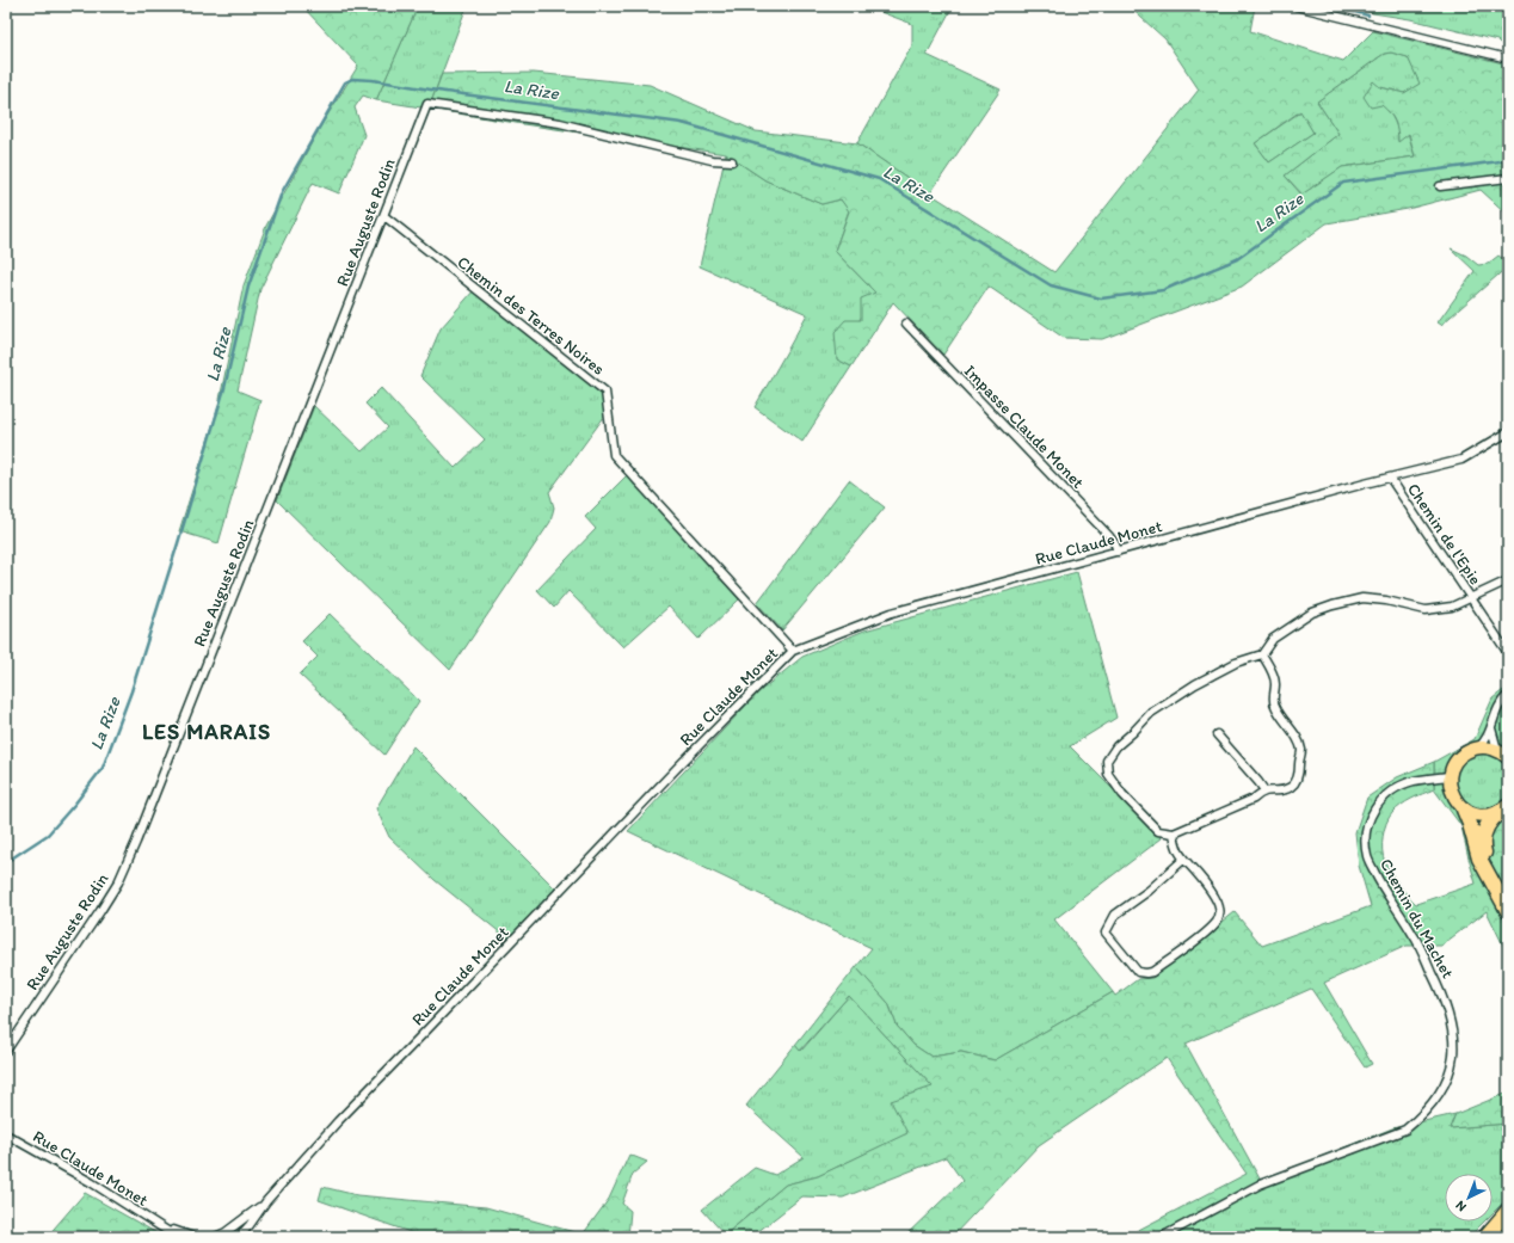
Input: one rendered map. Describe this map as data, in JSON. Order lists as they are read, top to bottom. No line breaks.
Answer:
{"streets":{"street":["Rue Auguste Rodin","Chemin des Terres Noires","Impasse Claude Monet","Chemin de l'Epie","Rue Claude Monet","Chemin du Machet"]},"crossings":[["Rue Auguste Rodin","Chemin des Terres Noires"],["Chemin des Terres Noires","Rue Claude Monet"],["Impasse Claude Monet","Rue Claude Monet"],["Chemin de l'Epie","Rue Claude Monet"]],"districts":["LES MARAIS"],"water":["La Rize"],"north":"bottom left"}
